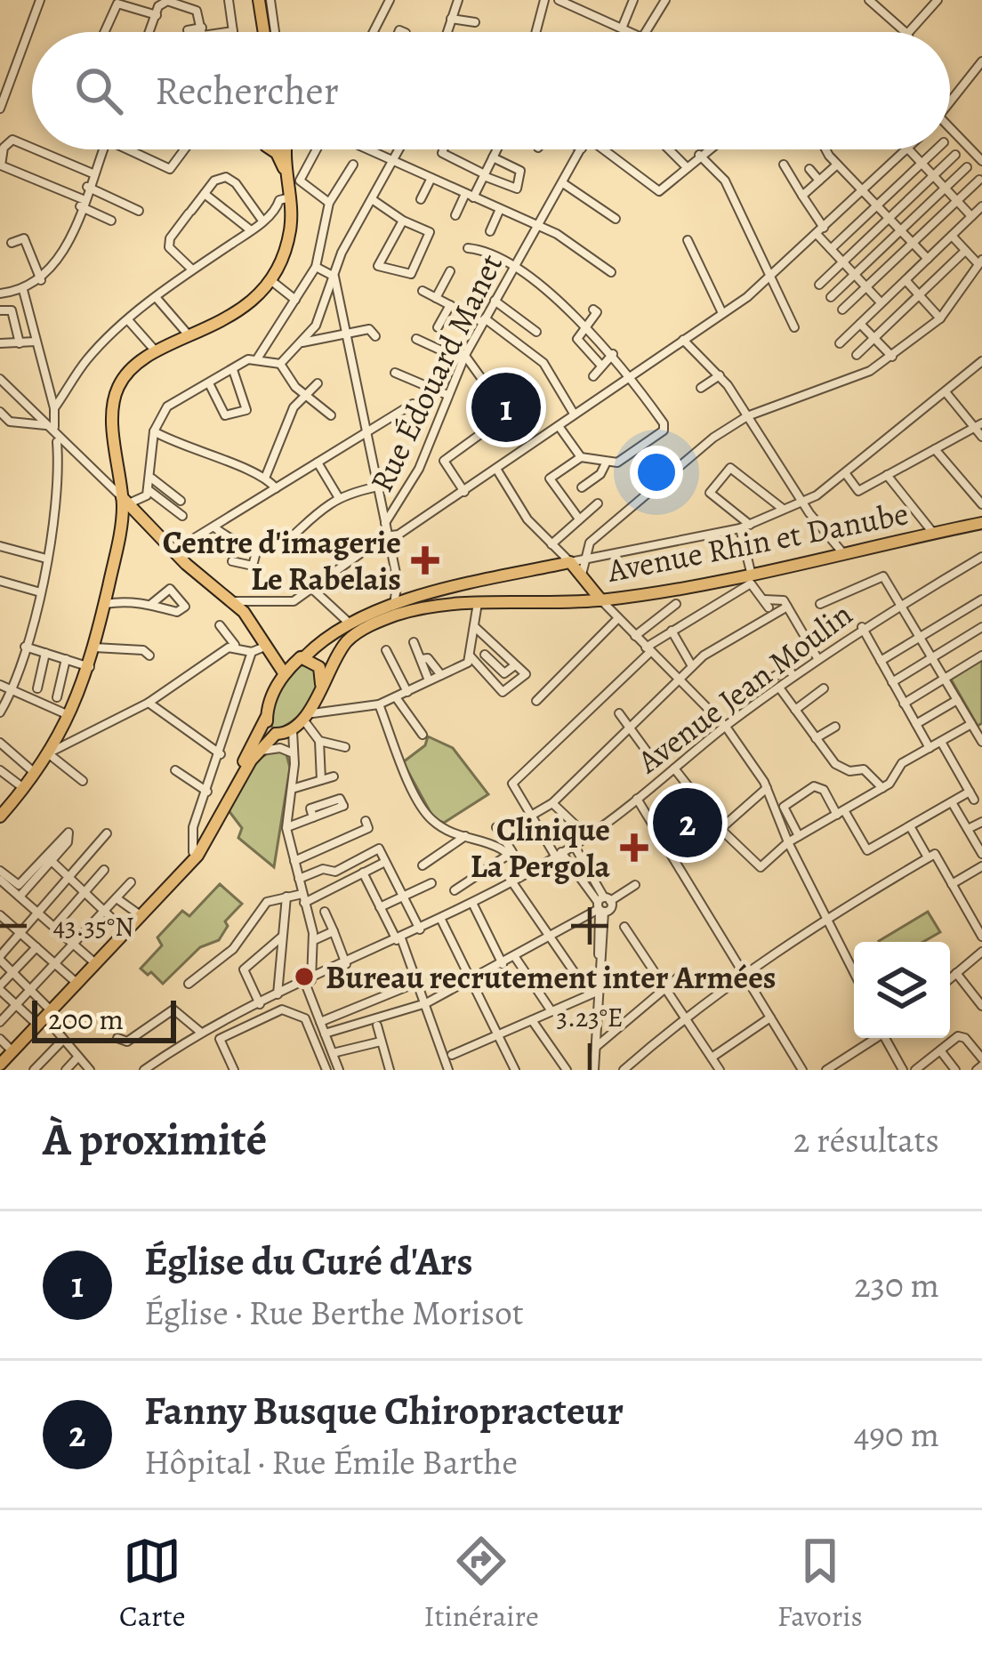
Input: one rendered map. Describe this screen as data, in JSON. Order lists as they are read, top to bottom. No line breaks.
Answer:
{"streets":{"main road":["Avenue Rhin et Danube"],"street":["Rue Édouard Manet","Avenue Jean Moulin"]},"places":{"health":["Centre d'imagerie Le Rabelais","Clinique La Pergola"],"other":["Bureau recrutement inter Armées"]},"scale_bar":"200 m","page":{"search":"Rechercher","pins":["1","2"],"scale":"200 m","heading":["À proximité","2 résultats"],"list":[{"mark":"1","name":"Église du Curé d'Ars","note":"Église · Rue Berthe Morisot","value":"230 m"},{"mark":"2","name":"Fanny Busque Chiropracteur","note":"Hôpital · Rue Émile Barthe","value":"490 m"}],"nav":["Carte","Itinéraire","Favoris"]},"coordinates":["43.35°N","3.23°E"]}
